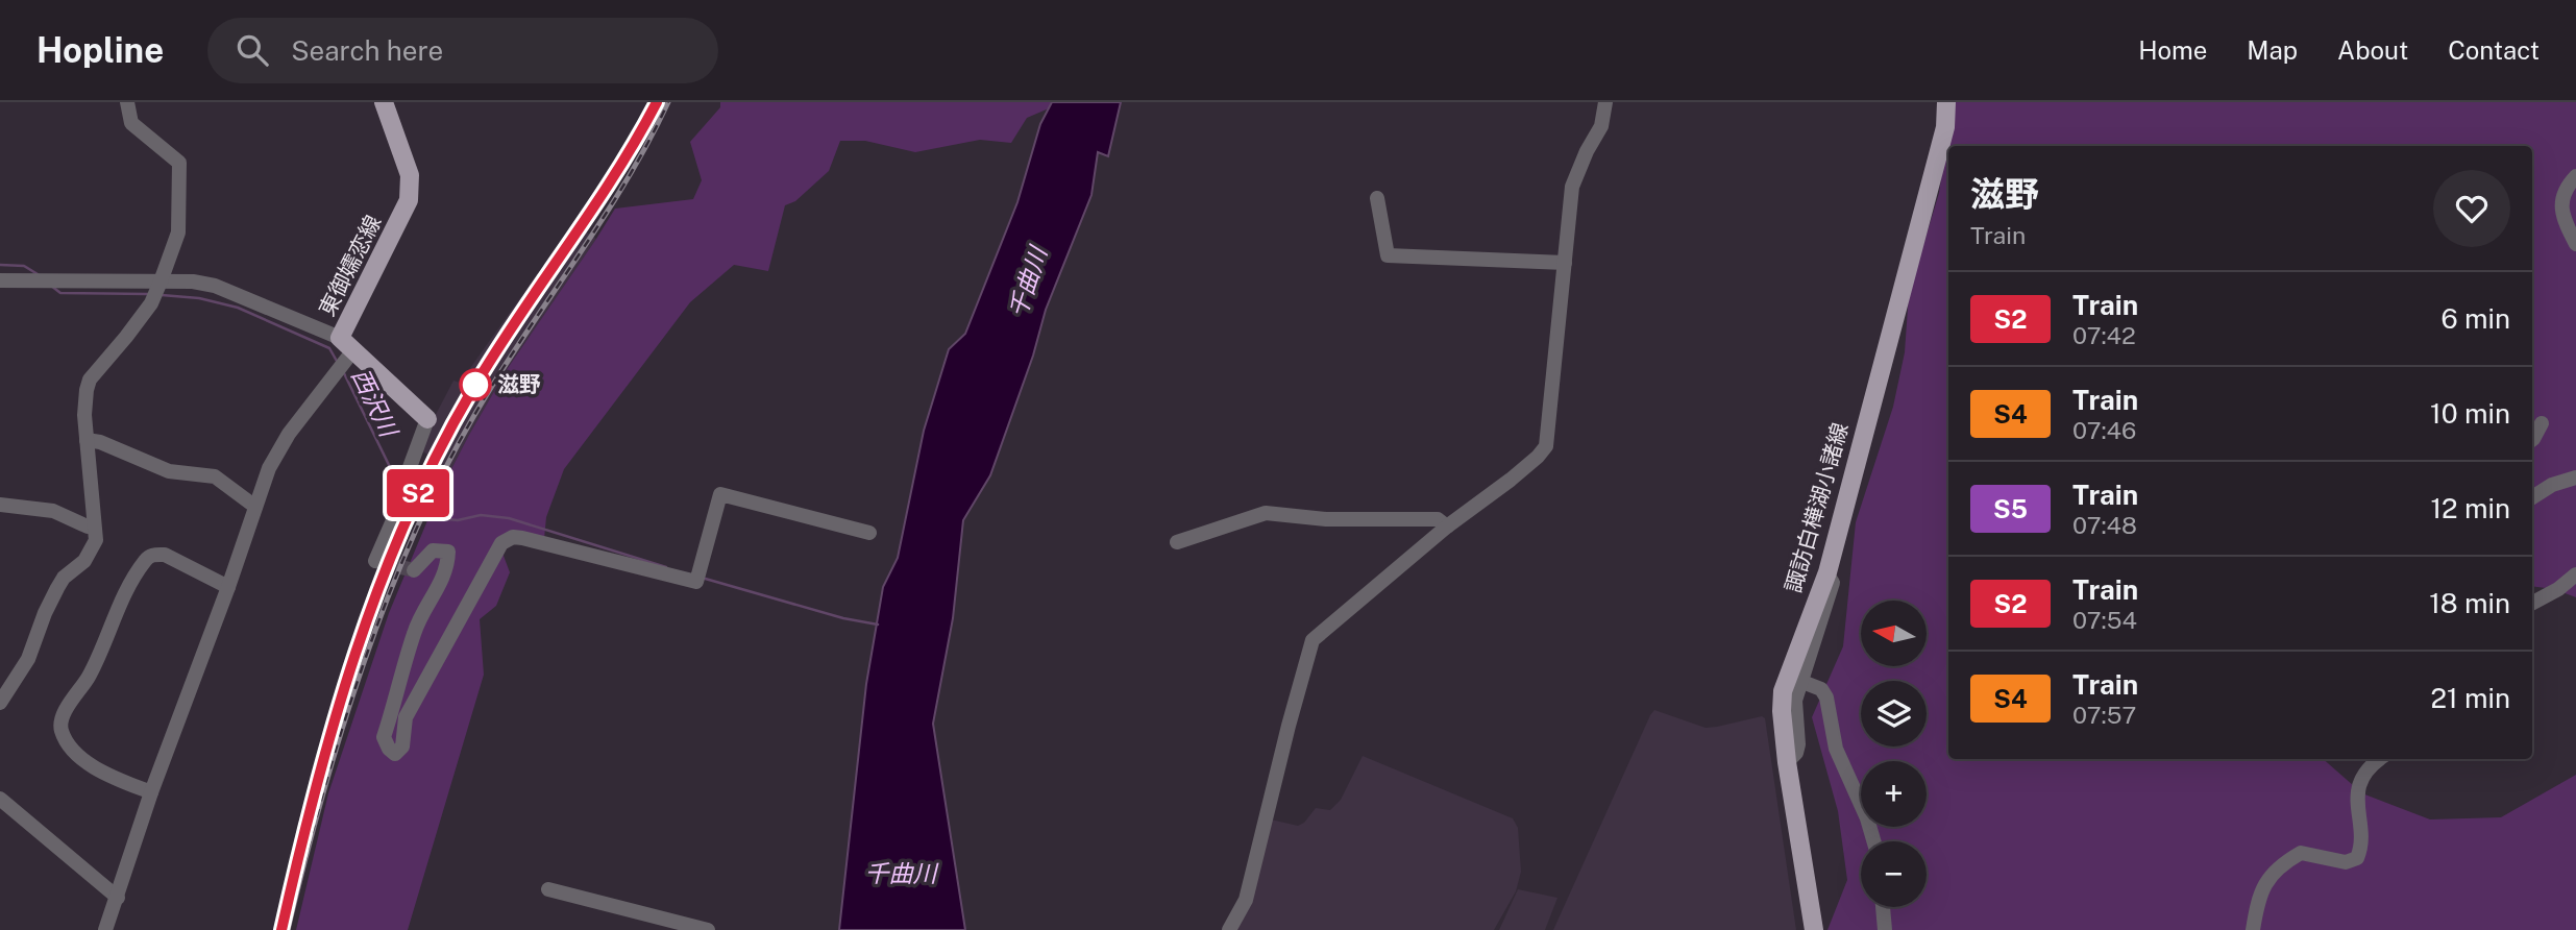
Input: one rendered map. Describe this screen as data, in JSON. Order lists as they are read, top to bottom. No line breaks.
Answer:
{"streets":{"main road":["東御嬬恋線","諏訪白樺湖小諸線"]},"water":["千曲川","西沢川"],"places":["滋野"],"north":"left","page":{"header":"Hopline","search":"Search here","nav":["Home","Map","About","Contact"],"on_map":"S2","heading":["滋野","Train"],"list":[{"mark":"S2","name":"Train","note":"07:42","value":"6 min"},{"mark":"S4","name":"Train","note":"07:46","value":"10 min"},{"mark":"S5","name":"Train","note":"07:48","value":"12 min"},{"mark":"S2","name":"Train","note":"07:54","value":"18 min"},{"mark":"S4","name":"Train","note":"07:57","value":"21 min"}],"map_buttons":["+","−"]}}
